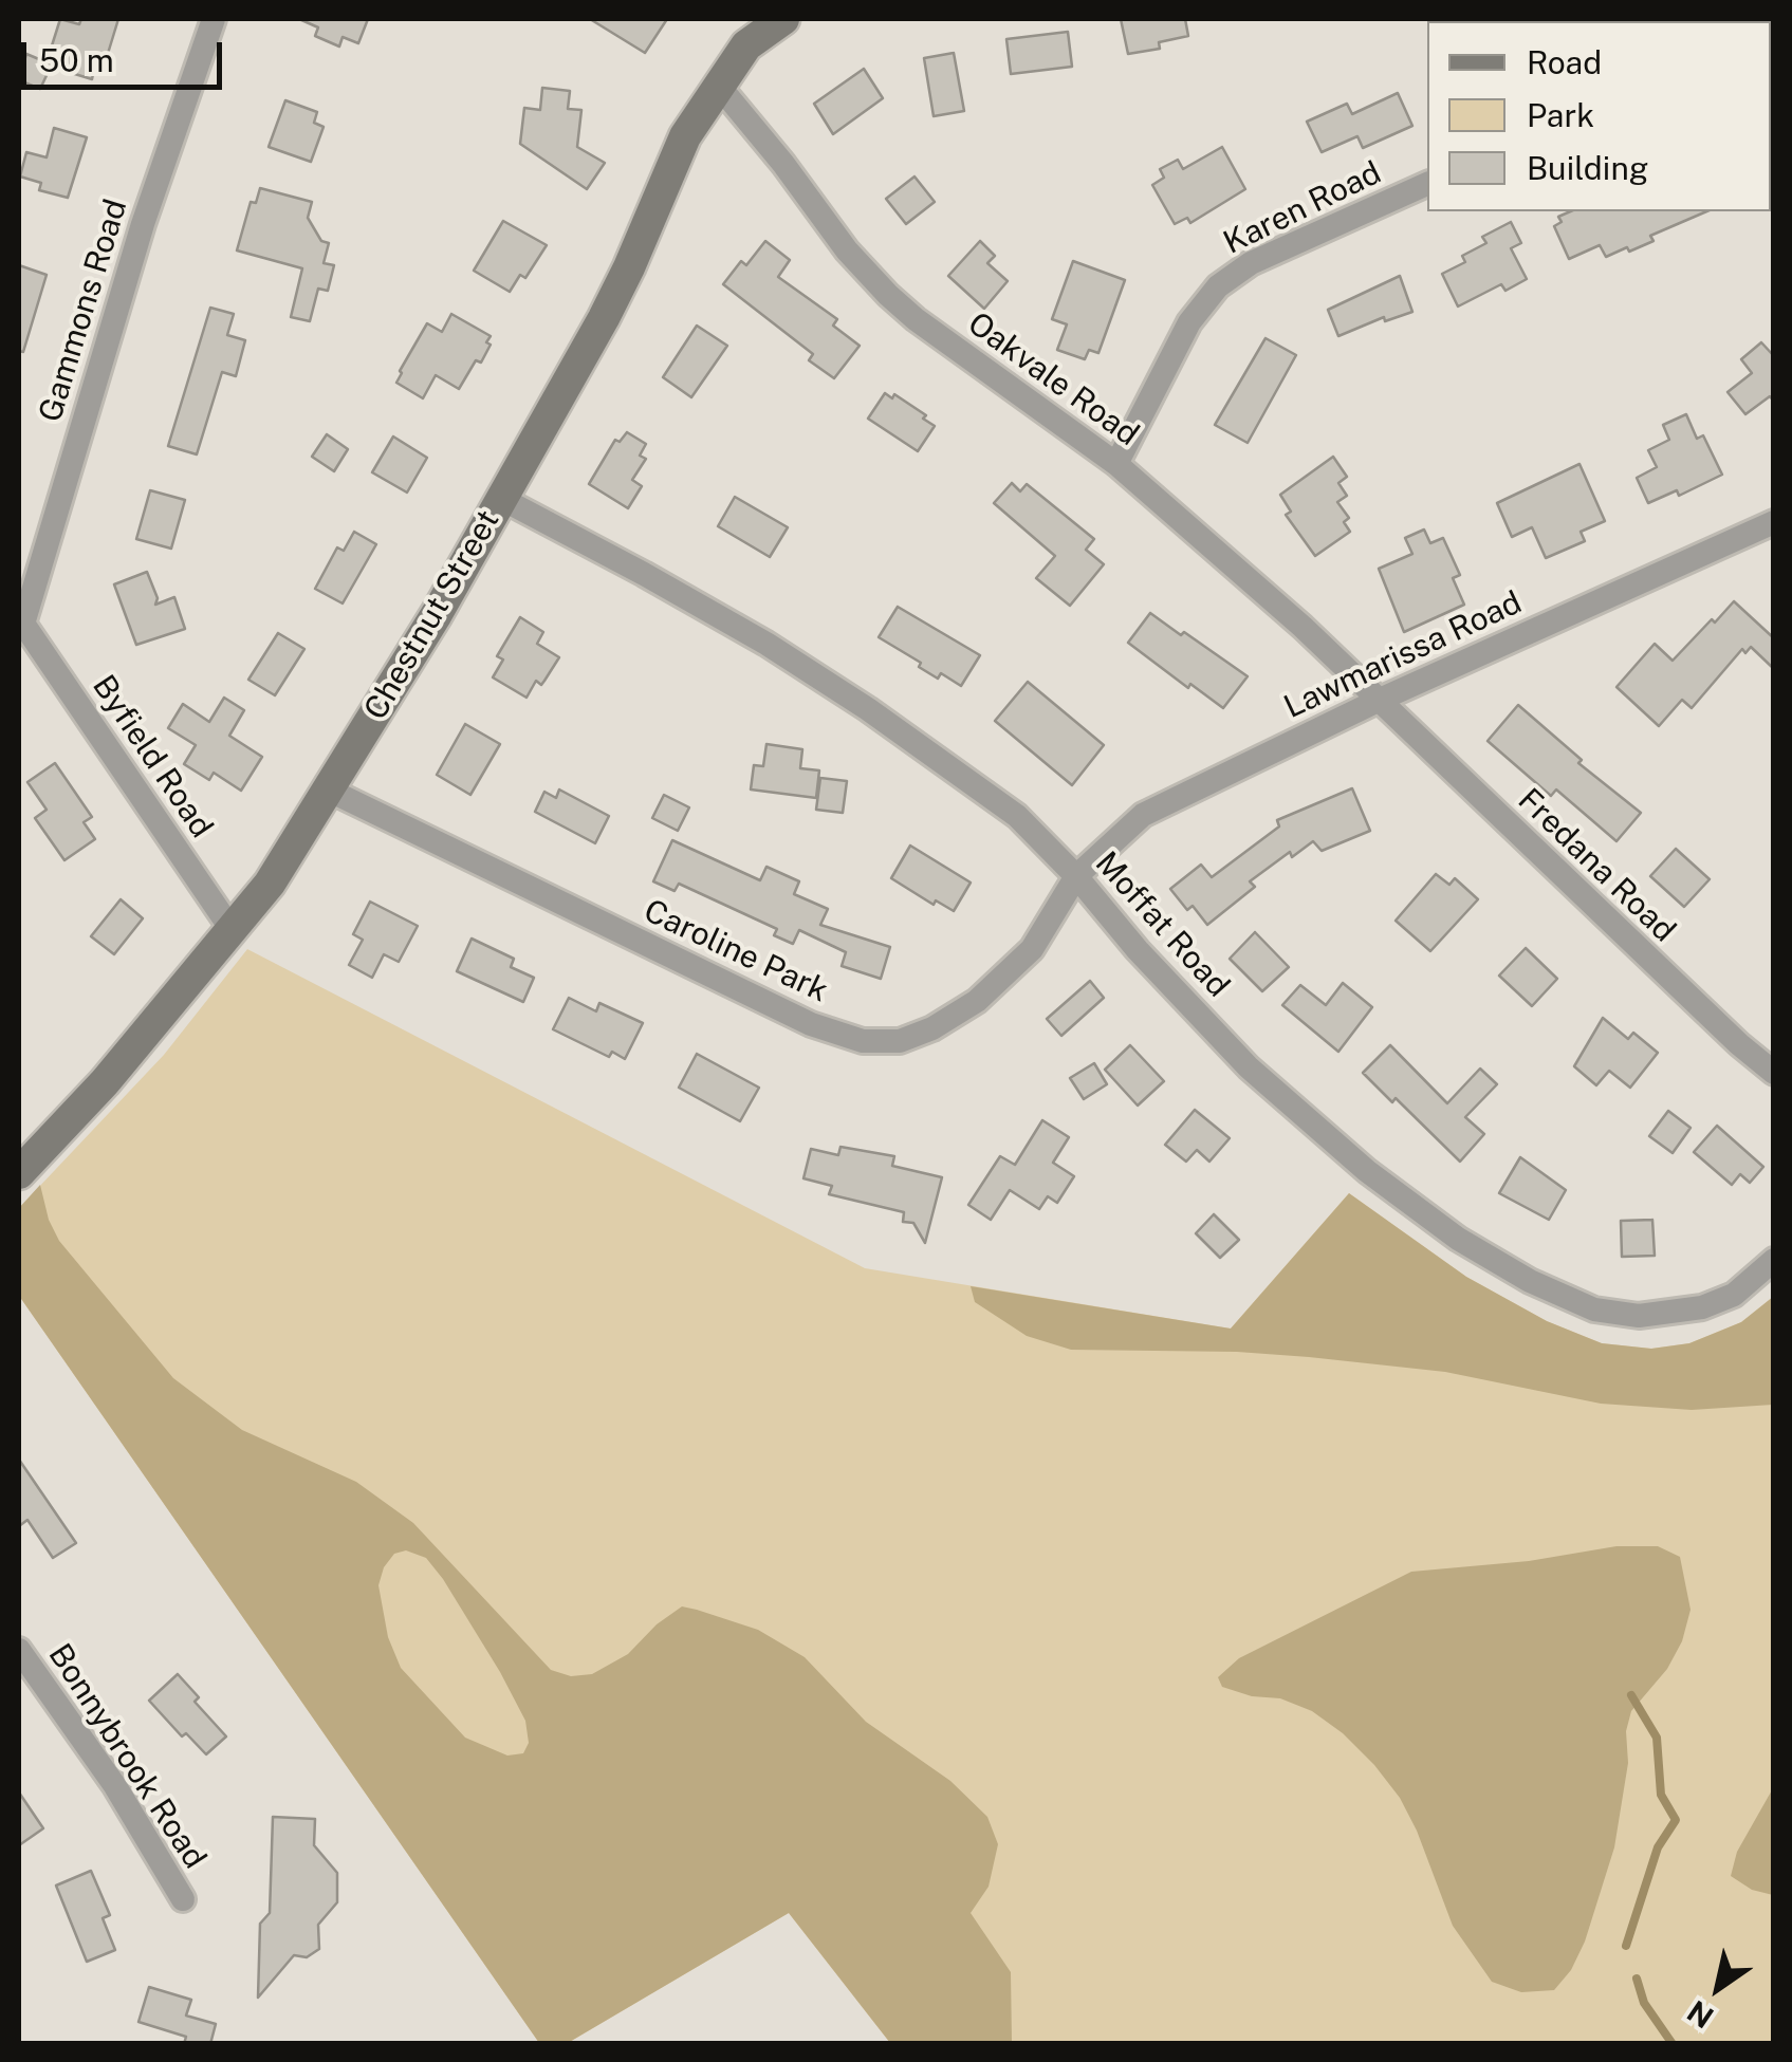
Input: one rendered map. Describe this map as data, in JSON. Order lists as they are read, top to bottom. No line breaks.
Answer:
{"streets":{"main road":["Chestnut Street"],"street":["Karen Road","Gammons Road","Oakvale Road","Lawmarissa Road","Byfield Road","Fredana Road","Moffat Road","Caroline Park","Bonnybrook Road"]},"crossings":[["Karen Road","Oakvale Road"],["Gammons Road","Byfield Road"],["Oakvale Road","Chestnut Street"],["Oakvale Road","Lawmarissa Road"],["Oakvale Road","Fredana Road"],["Chestnut Street","Byfield Road"],["Chestnut Street","Moffat Road"],["Chestnut Street","Caroline Park"],["Lawmarissa Road","Fredana Road"],["Lawmarissa Road","Moffat Road"],["Lawmarissa Road","Caroline Park"],["Moffat Road","Caroline Park"]],"legend":["Road","Park","Building"],"scale_bar":"50 m","north":"bottom left"}
